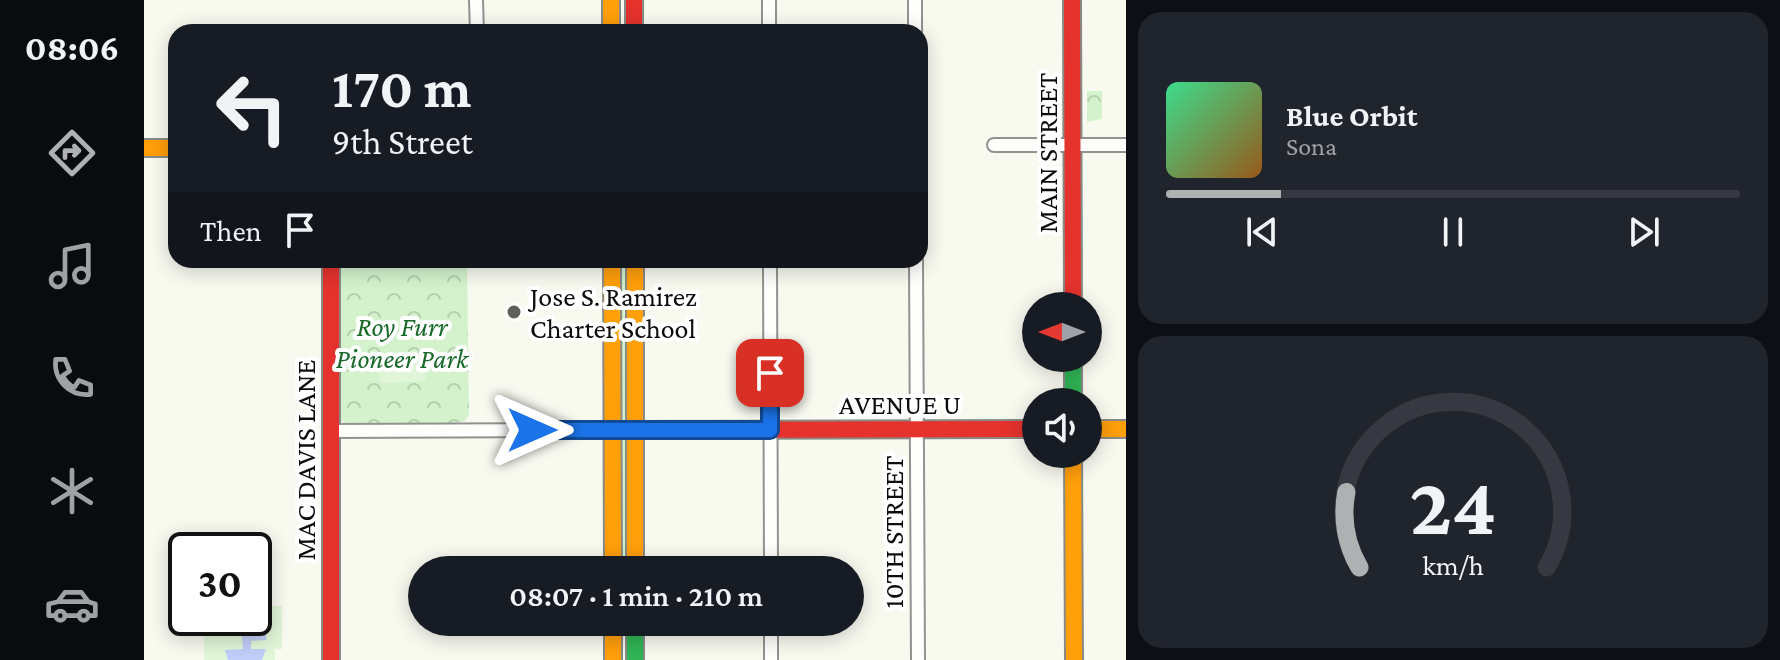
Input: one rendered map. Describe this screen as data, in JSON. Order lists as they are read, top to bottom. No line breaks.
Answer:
{"streets":{"street":["MAIN STREET","AVENUE U","MAC DAVIS LANE","10TH STREET"]},"crossings":[["AVENUE U","MAC DAVIS LANE"],["AVENUE U","10TH STREET"]],"parks":["Roy Furr Pioneer Park"],"places":["Jose S. Ramirez Charter School"],"north":"left","page":{"tabs":"08:06","turn":["170 m","9th Street"],"song":["Blue Orbit","Sona"],"then":"Then","limit":"30","trip":"08:07 · 1 min · 210 m","gauge":["24","km/h"]}}
